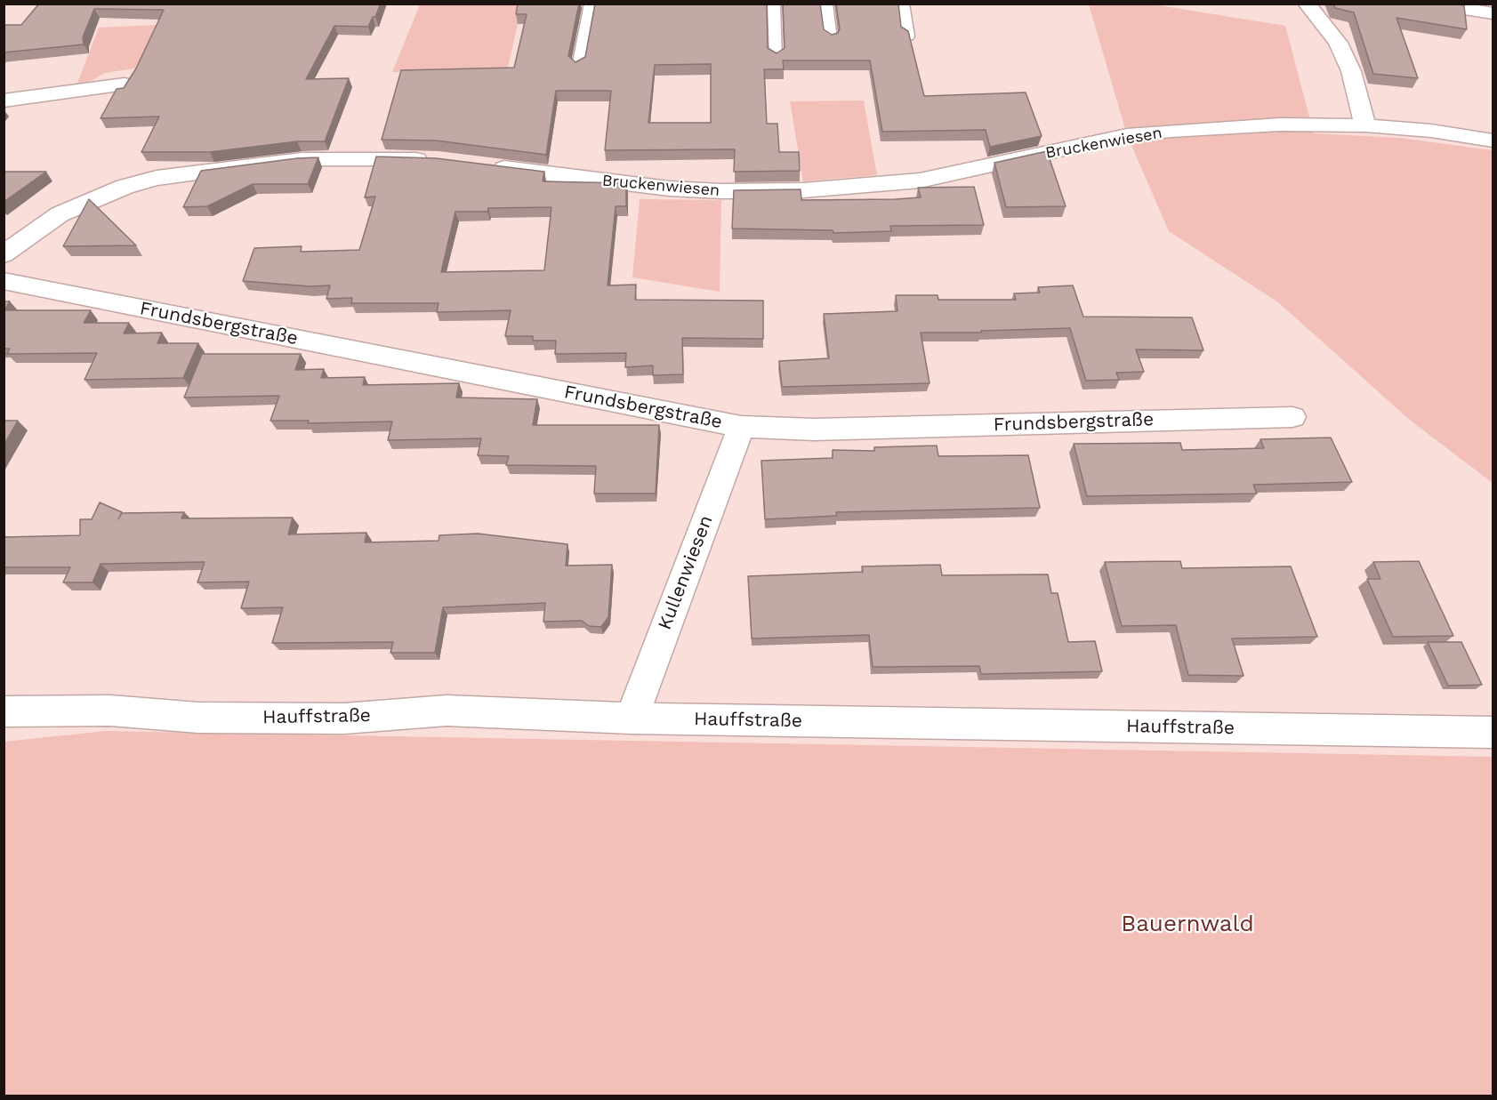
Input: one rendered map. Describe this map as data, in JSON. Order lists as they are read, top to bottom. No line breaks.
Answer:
{"streets":{"street":["Bruckenwiesen","Frundsbergstraße","Kullenwiesen","Hauffstraße"]},"crossings":[["Frundsbergstraße","Kullenwiesen"],["Kullenwiesen","Hauffstraße"]],"parks":["Bauernwald"]}
